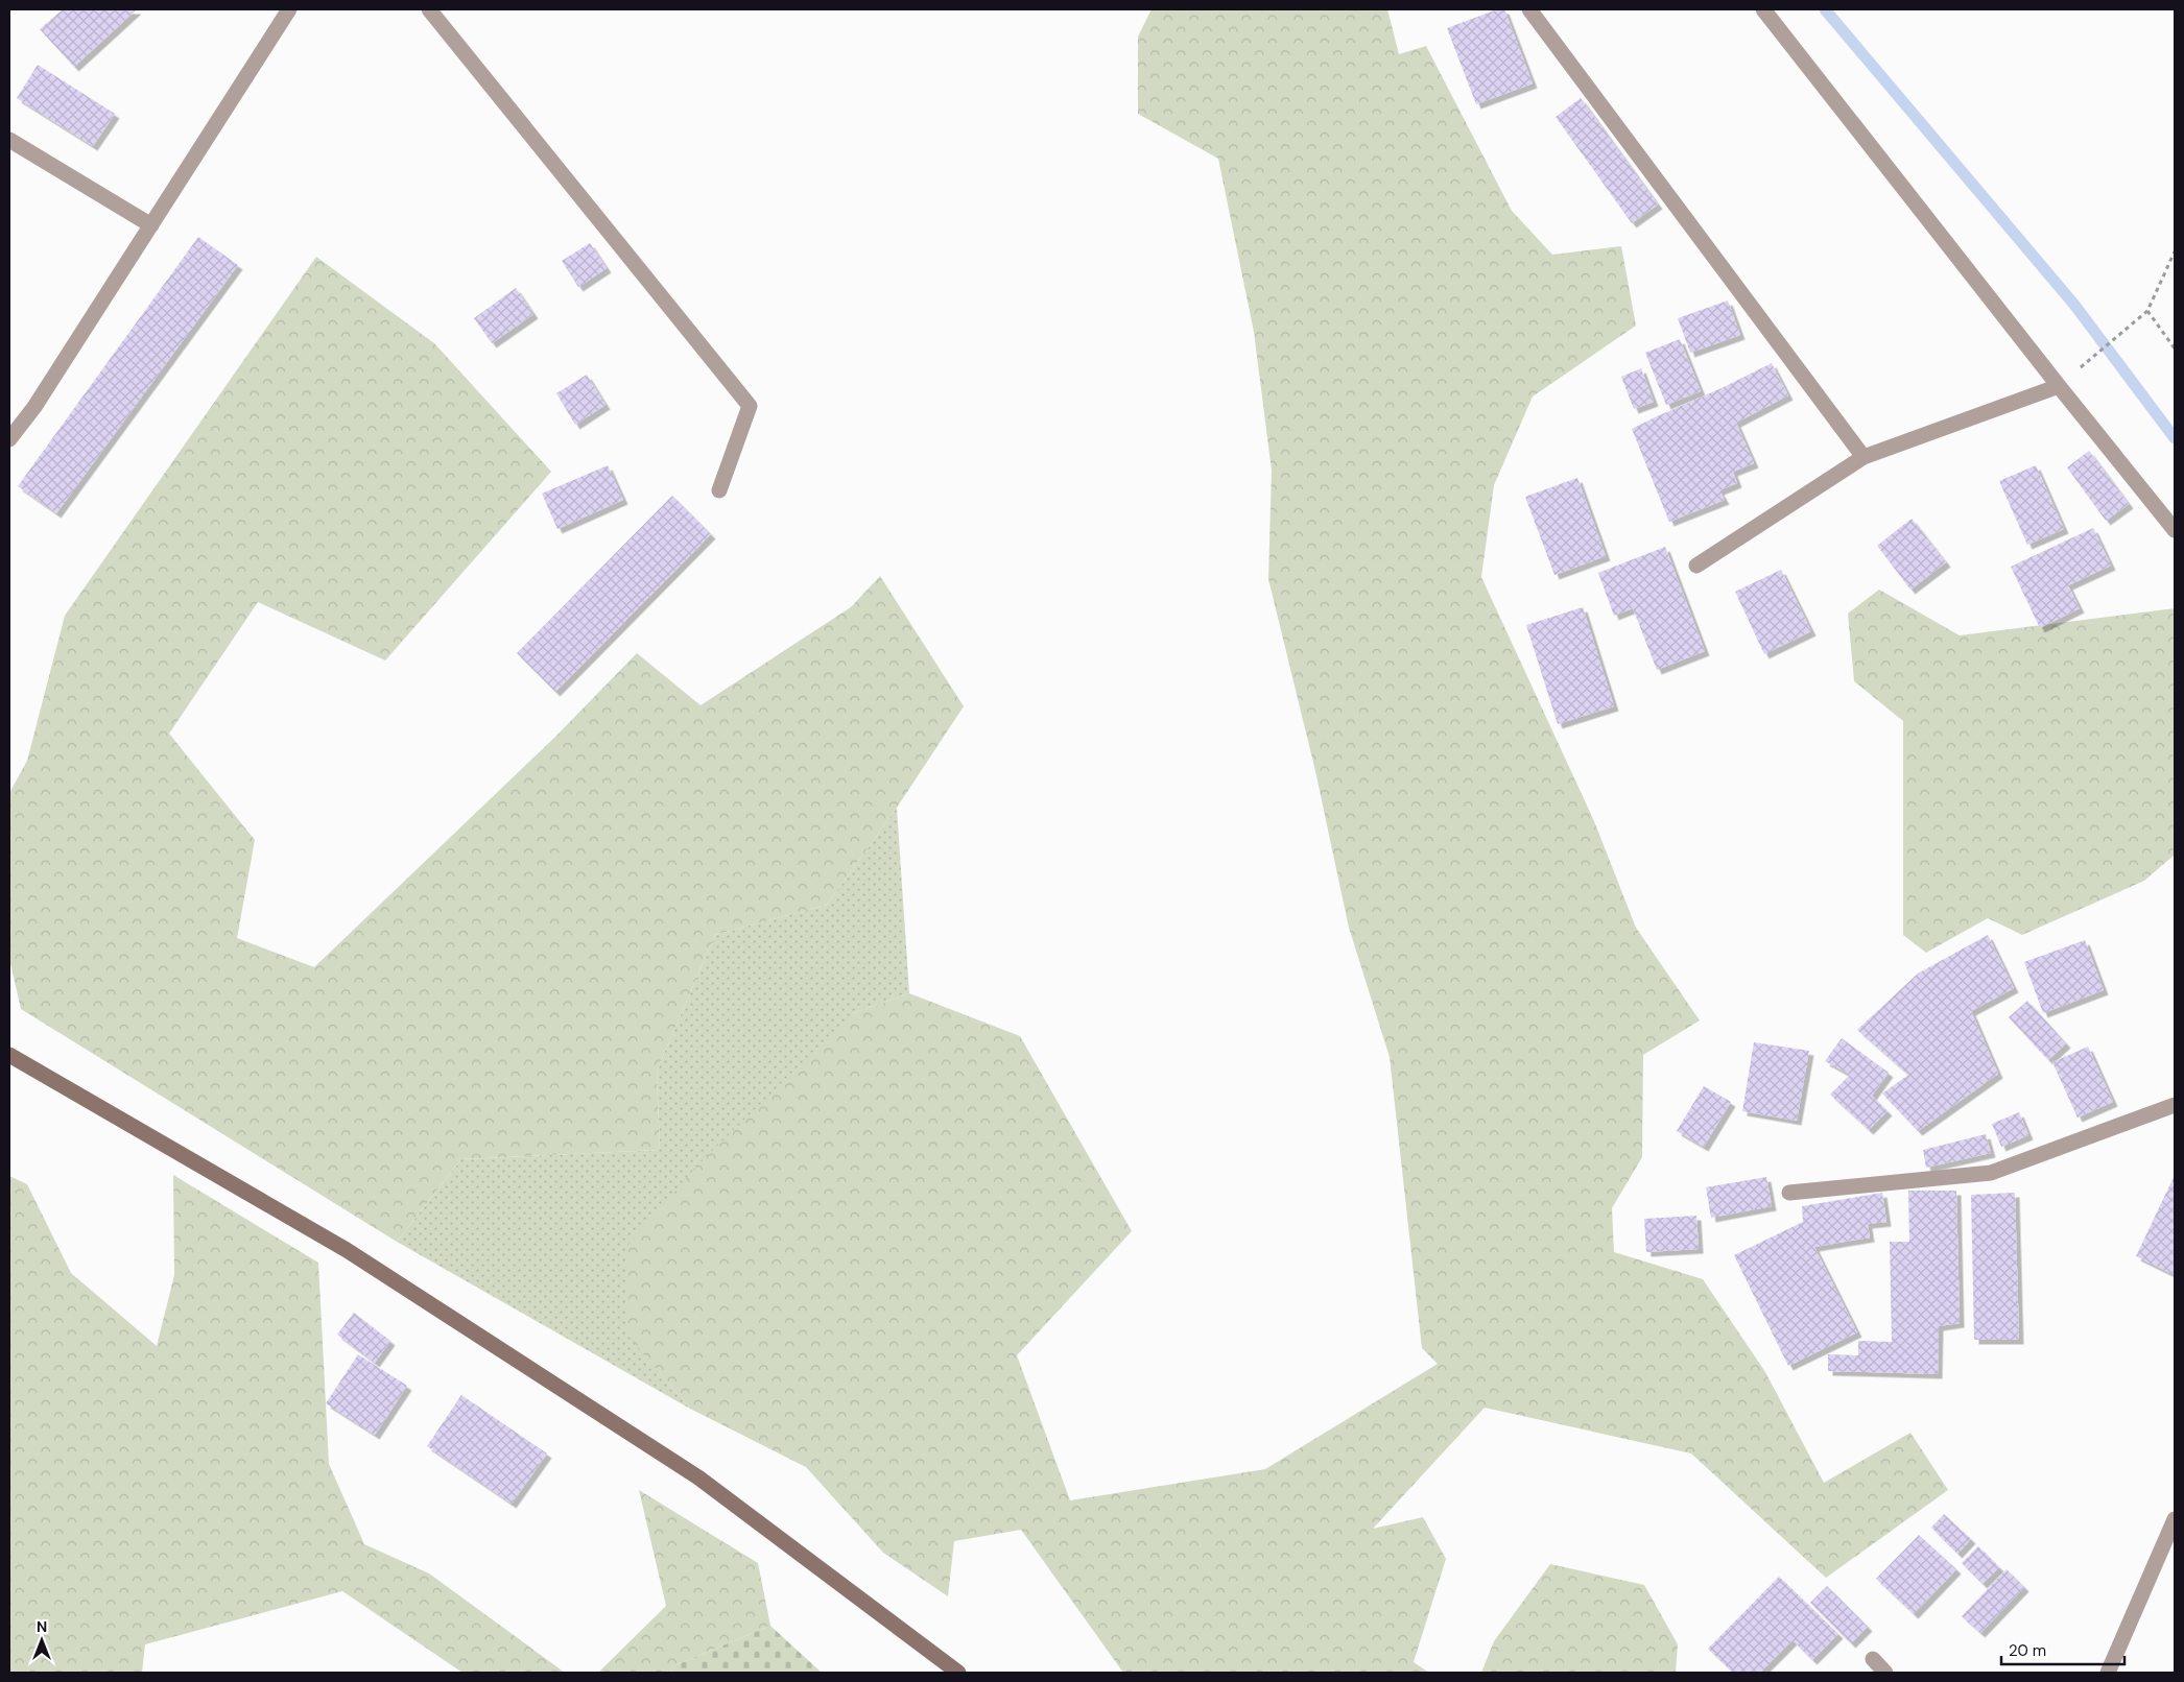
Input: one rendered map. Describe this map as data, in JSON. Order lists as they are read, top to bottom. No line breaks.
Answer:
{"scale_bar":"20 m","north":"top"}
